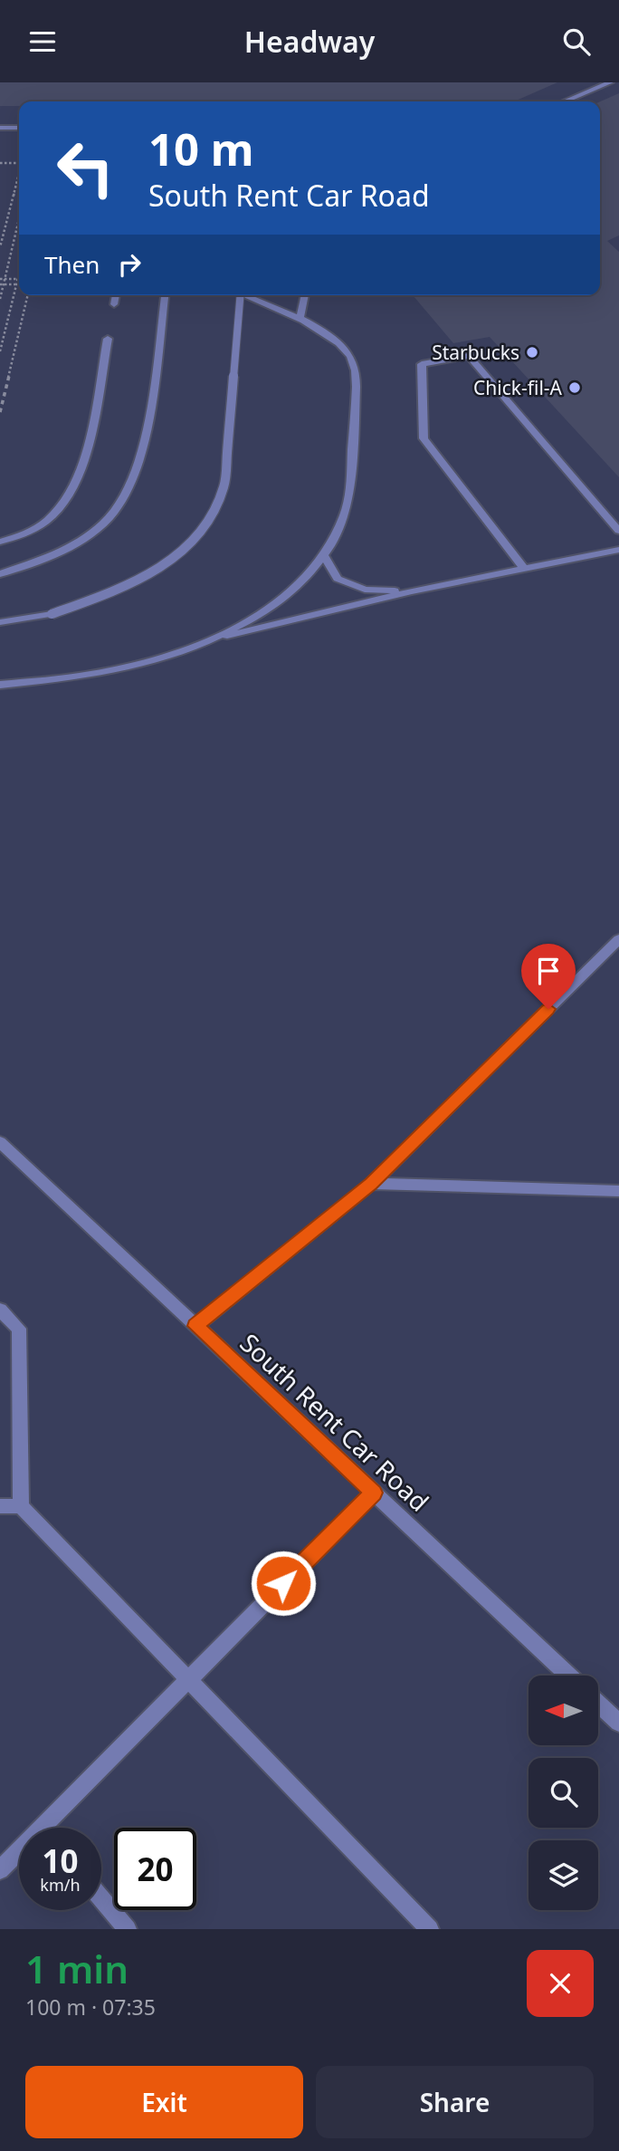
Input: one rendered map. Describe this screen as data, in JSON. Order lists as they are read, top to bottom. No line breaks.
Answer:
{"streets":{"lane":["South Rent Car Road"]},"places":["Starbucks","Chick-fil-A"],"north":"left","page":{"header":"Headway","turn":["10 m","South Rent Car Road"],"then":"Then","speed":"10 km/h","limit":"20","heading":["1 min","100 m · 07:35"],"buttons":["Exit","Share"]}}
